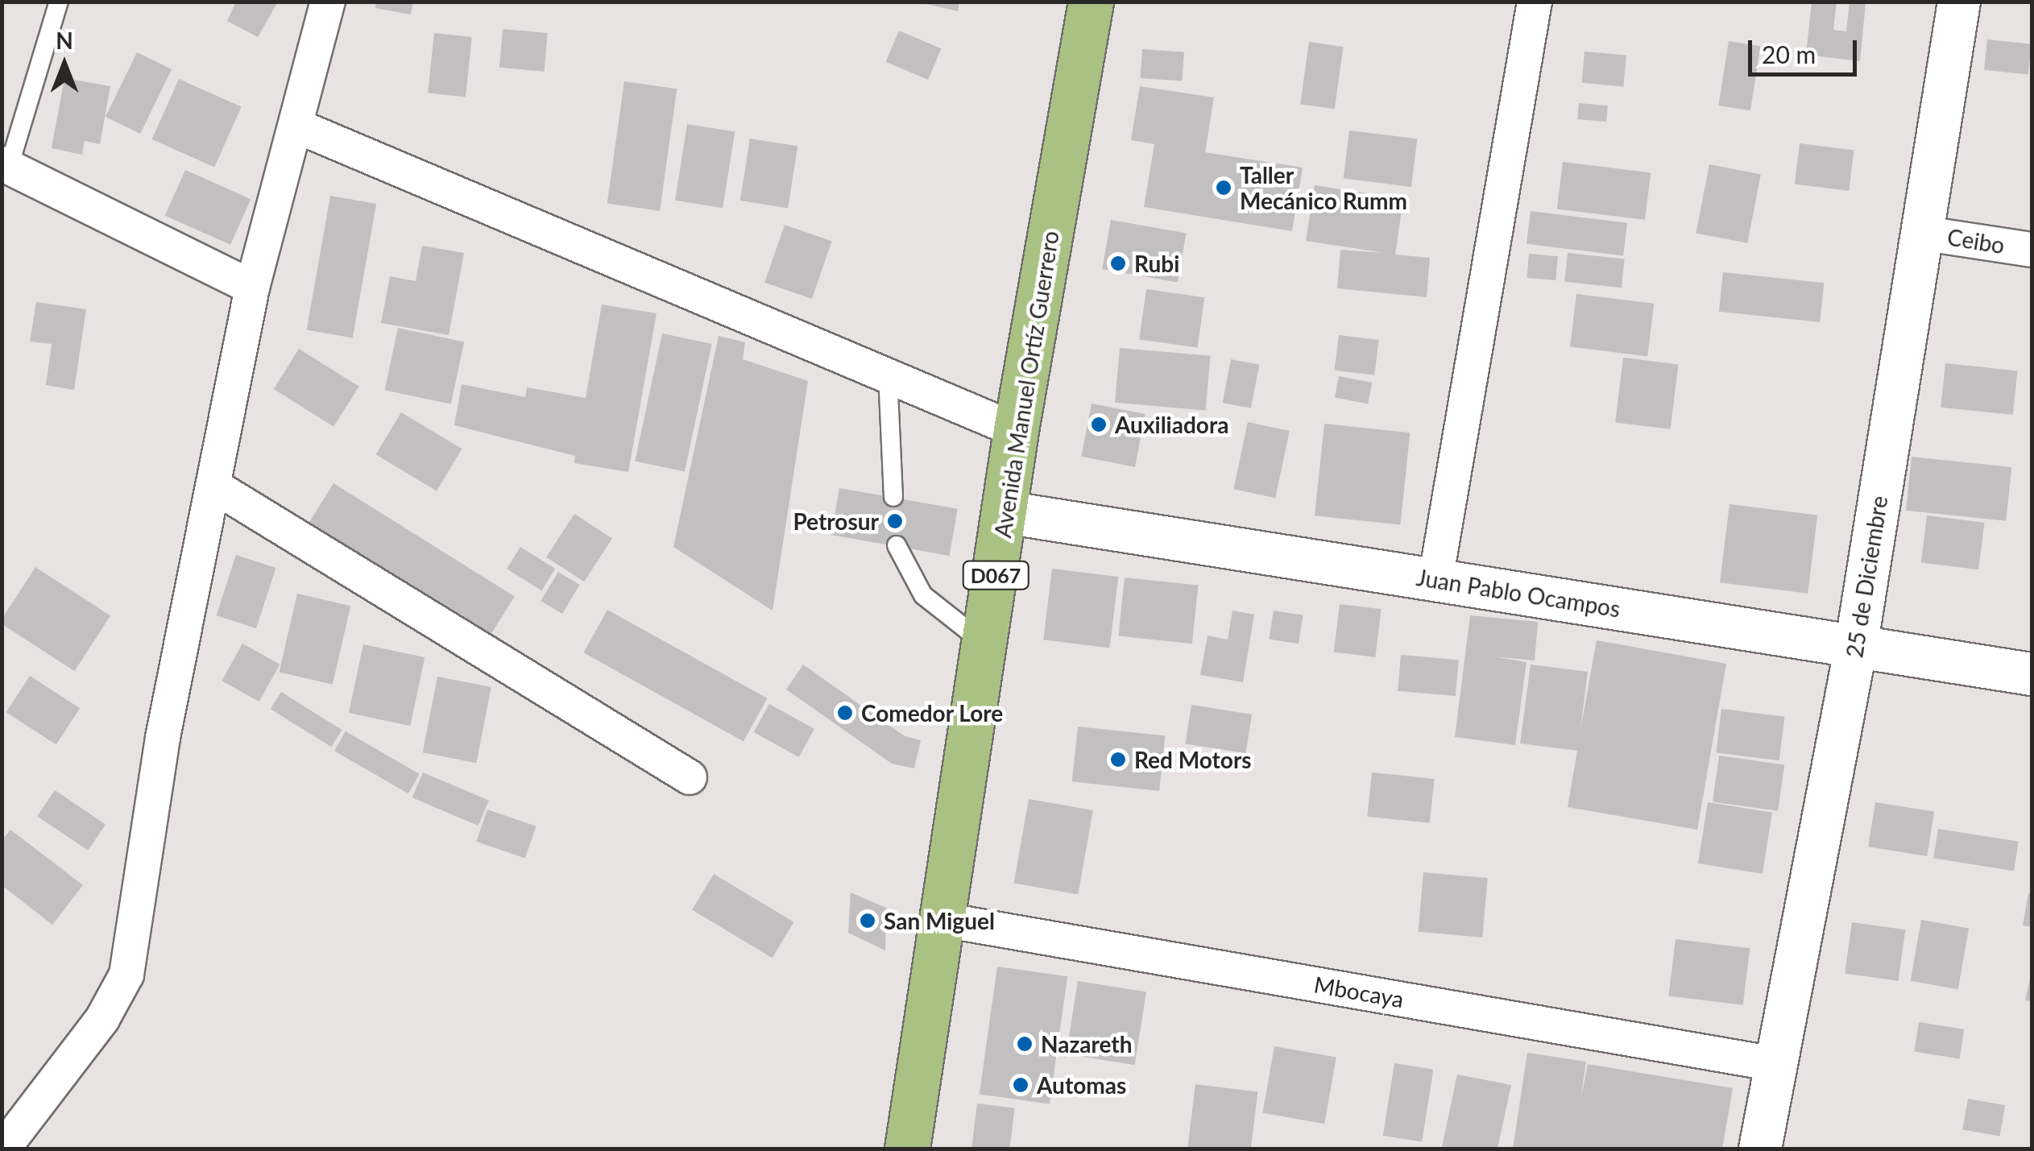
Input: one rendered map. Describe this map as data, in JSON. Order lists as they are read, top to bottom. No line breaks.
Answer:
{"streets":{"main road":["Avenida Manuel Ortíz Guerrero","D067"],"street":["Ceibo","25 de Diciembre","Juan Pablo Ocampos","Mbocaya"]},"crossings":[["Ceibo","25 de Diciembre"],["Avenida Manuel Ortíz Guerrero","Juan Pablo Ocampos"],["Avenida Manuel Ortíz Guerrero","Mbocaya"],["25 de Diciembre","Juan Pablo Ocampos"],["25 de Diciembre","Mbocaya"]],"places":["Taller Mecánico Rumm","Rubi","Auxiliadora","Petrosur","Comedor Lore","Red Motors","San Miguel","Nazareth","Automas"],"scale_bar":"20 m","north":"top"}
